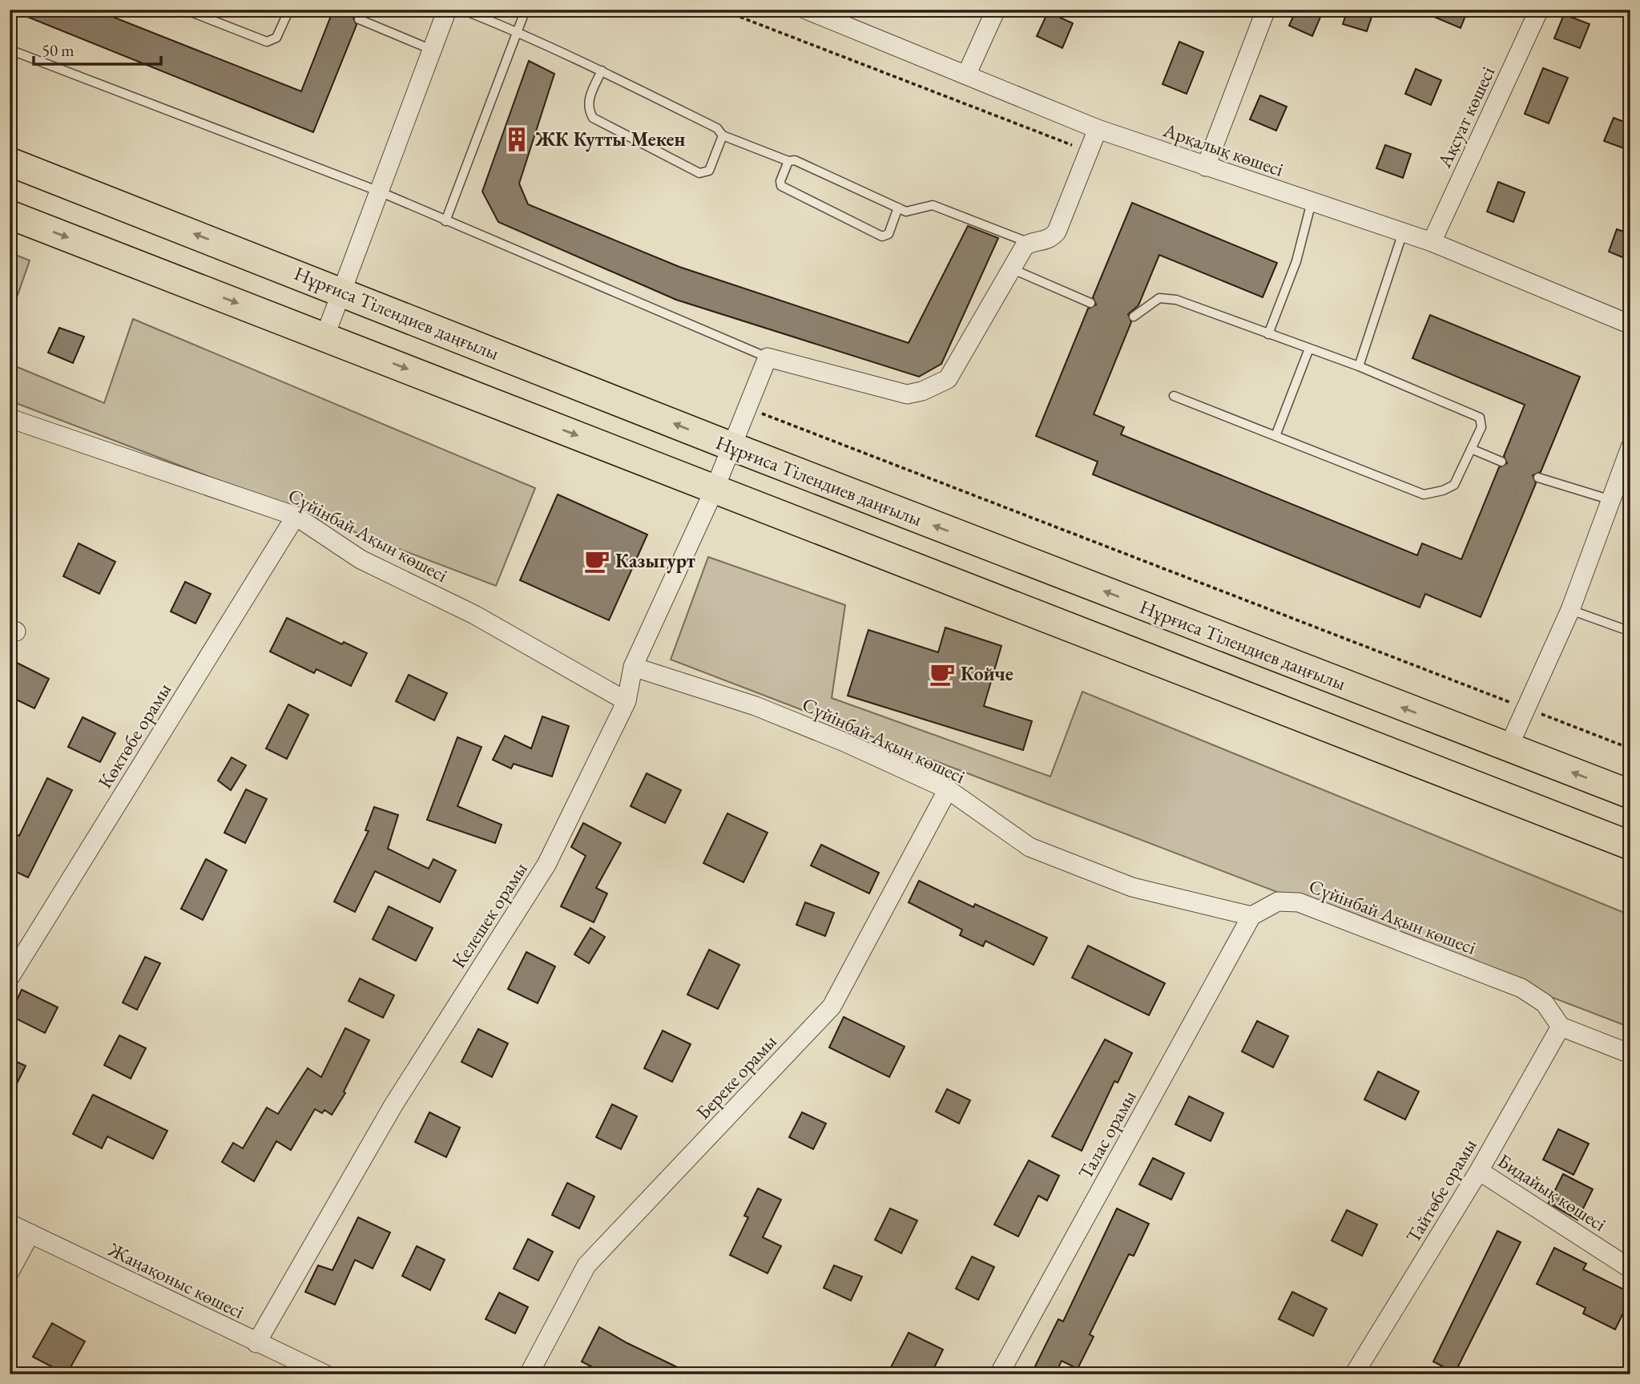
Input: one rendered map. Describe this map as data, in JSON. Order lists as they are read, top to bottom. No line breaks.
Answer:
{"streets":{"main road":["Нұрғиса Тілендиев даңғылы"],"street":["Ақсуат көшесі","Арқалық көшесі","Сүйінбай Ақын көшесі","Көктөбе орамы","Келешек орамы","Береке орамы","Талас орамы","Тайтөбе орамы","Бидайық көшесі","Жаңақоныс көшесі"]},"crossings":[["Ақсуат көшесі","Арқалық көшесі"],["Нұрғиса Тілендиев даңғылы","Келешек орамы"],["Сүйінбай Ақын көшесі","Көктөбе орамы"],["Сүйінбай Ақын көшесі","Келешек орамы"],["Сүйінбай Ақын көшесі","Береке орамы"],["Сүйінбай Ақын көшесі","Талас орамы"],["Сүйінбай Ақын көшесі","Тайтөбе орамы"],["Келешек орамы","Жаңақоныс көшесі"],["Тайтөбе орамы","Бидайық көшесі"]],"places":{"building":["ЖК Кутты Мекен"],"cafe":["Казыгурт","Койче"]},"scale_bar":"50 m"}
